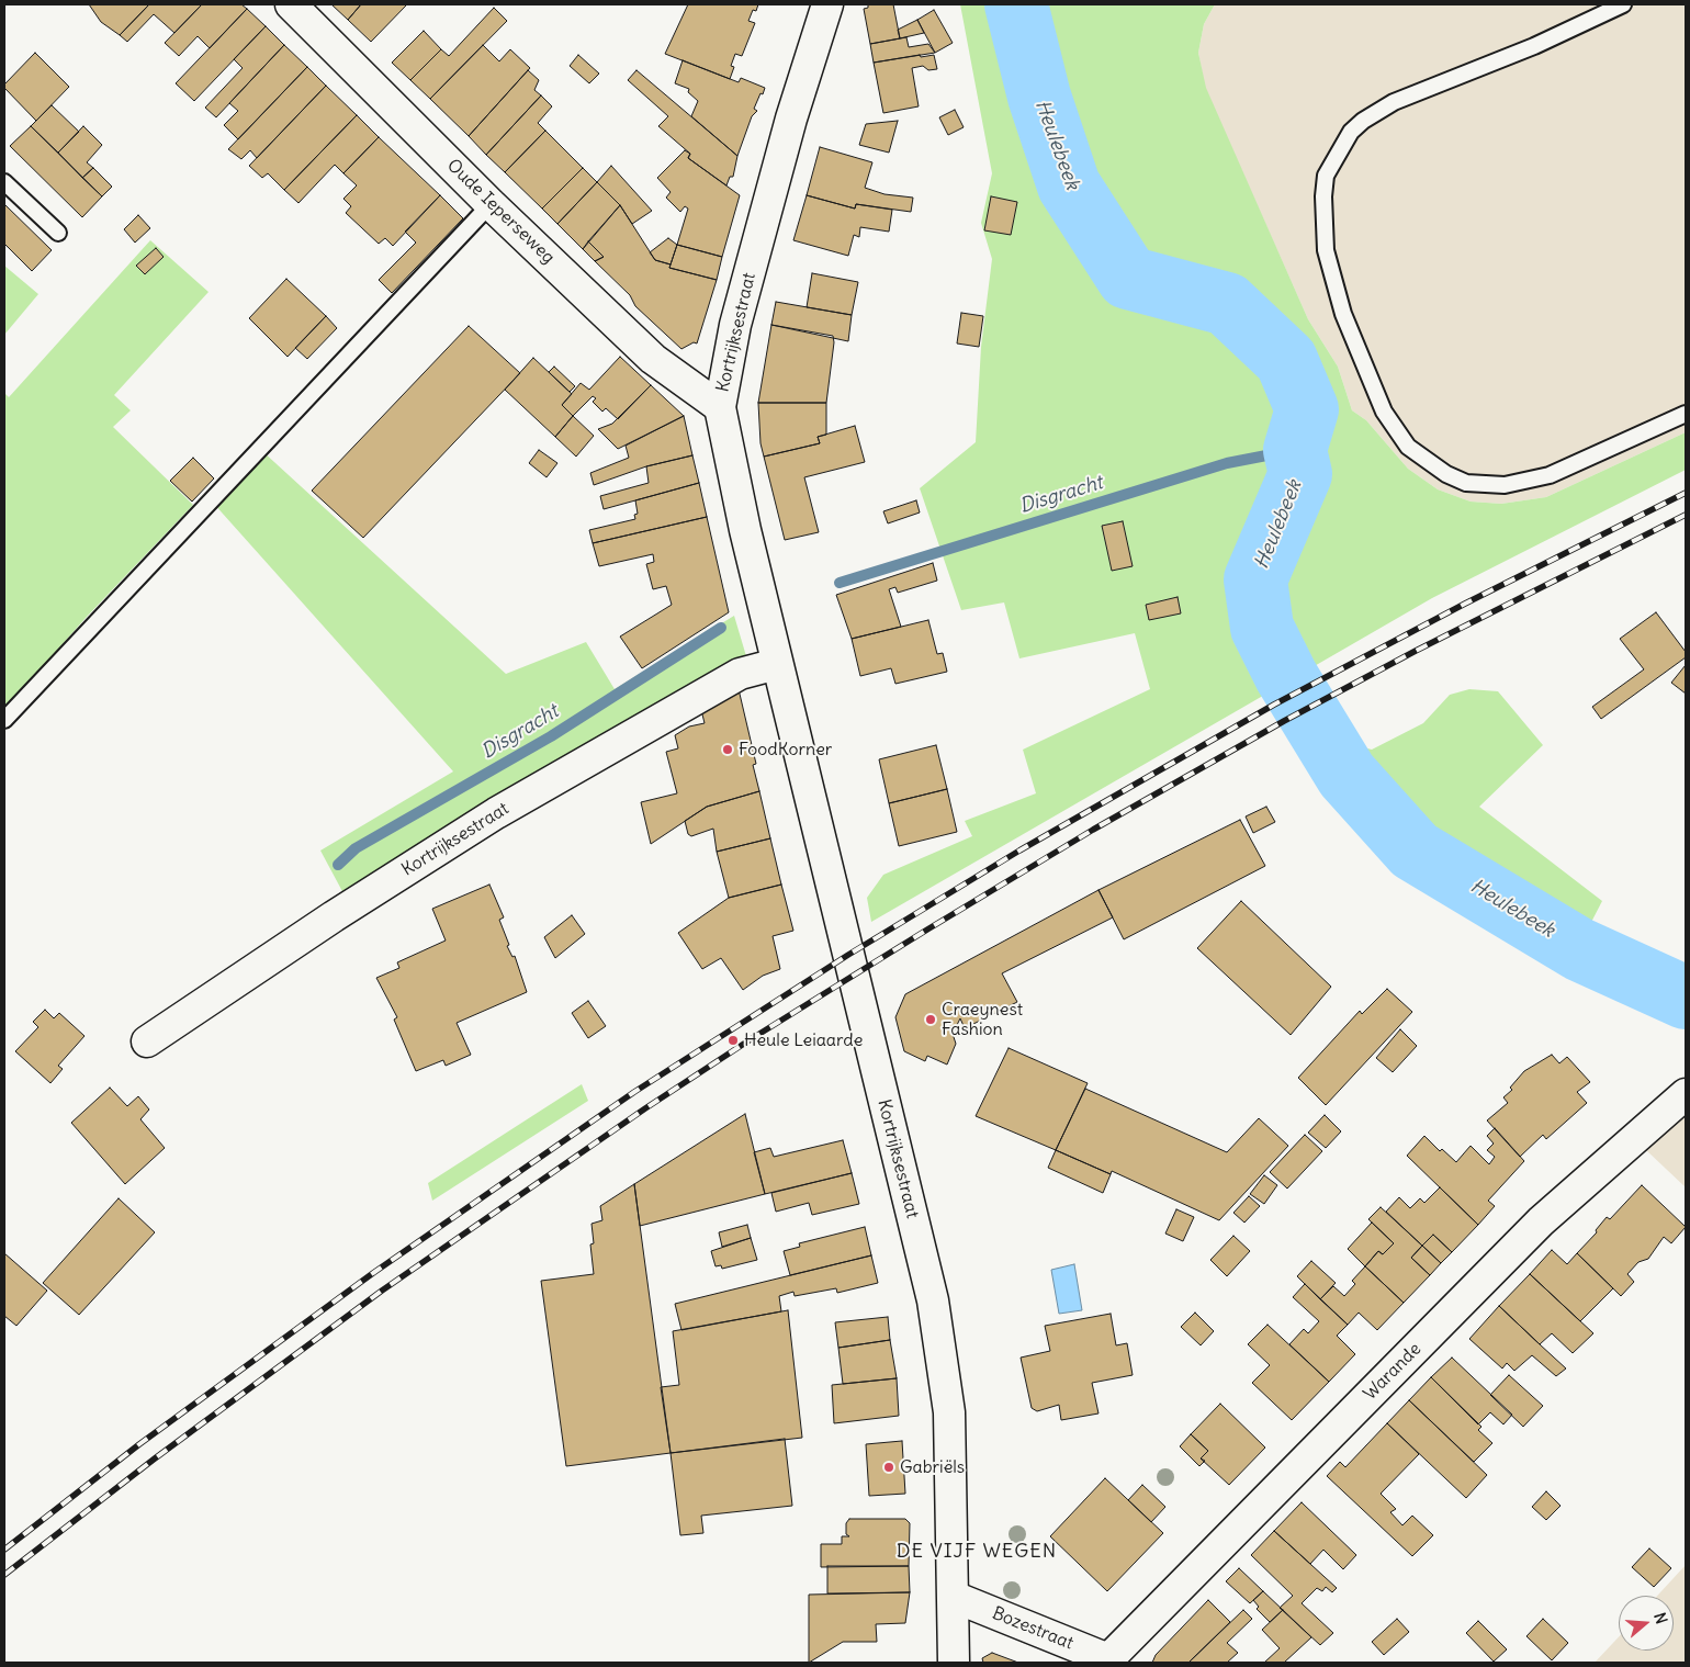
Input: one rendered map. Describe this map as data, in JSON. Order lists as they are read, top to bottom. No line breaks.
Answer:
{"streets":{"street":["Oude Ieperseweg","Kortrijksestraat","Warande","Bozestraat"]},"crossings":[["Oude Ieperseweg","Kortrijksestraat"],["Kortrijksestraat","Bozestraat"],["Warande","Bozestraat"]],"districts":["DE VIJF WEGEN"],"water":["Heulebeek","Disgracht"],"places":["FoodKorner","Craeynest Fashion","Heule Leiaarde","Gabriëls"],"north":"right"}
